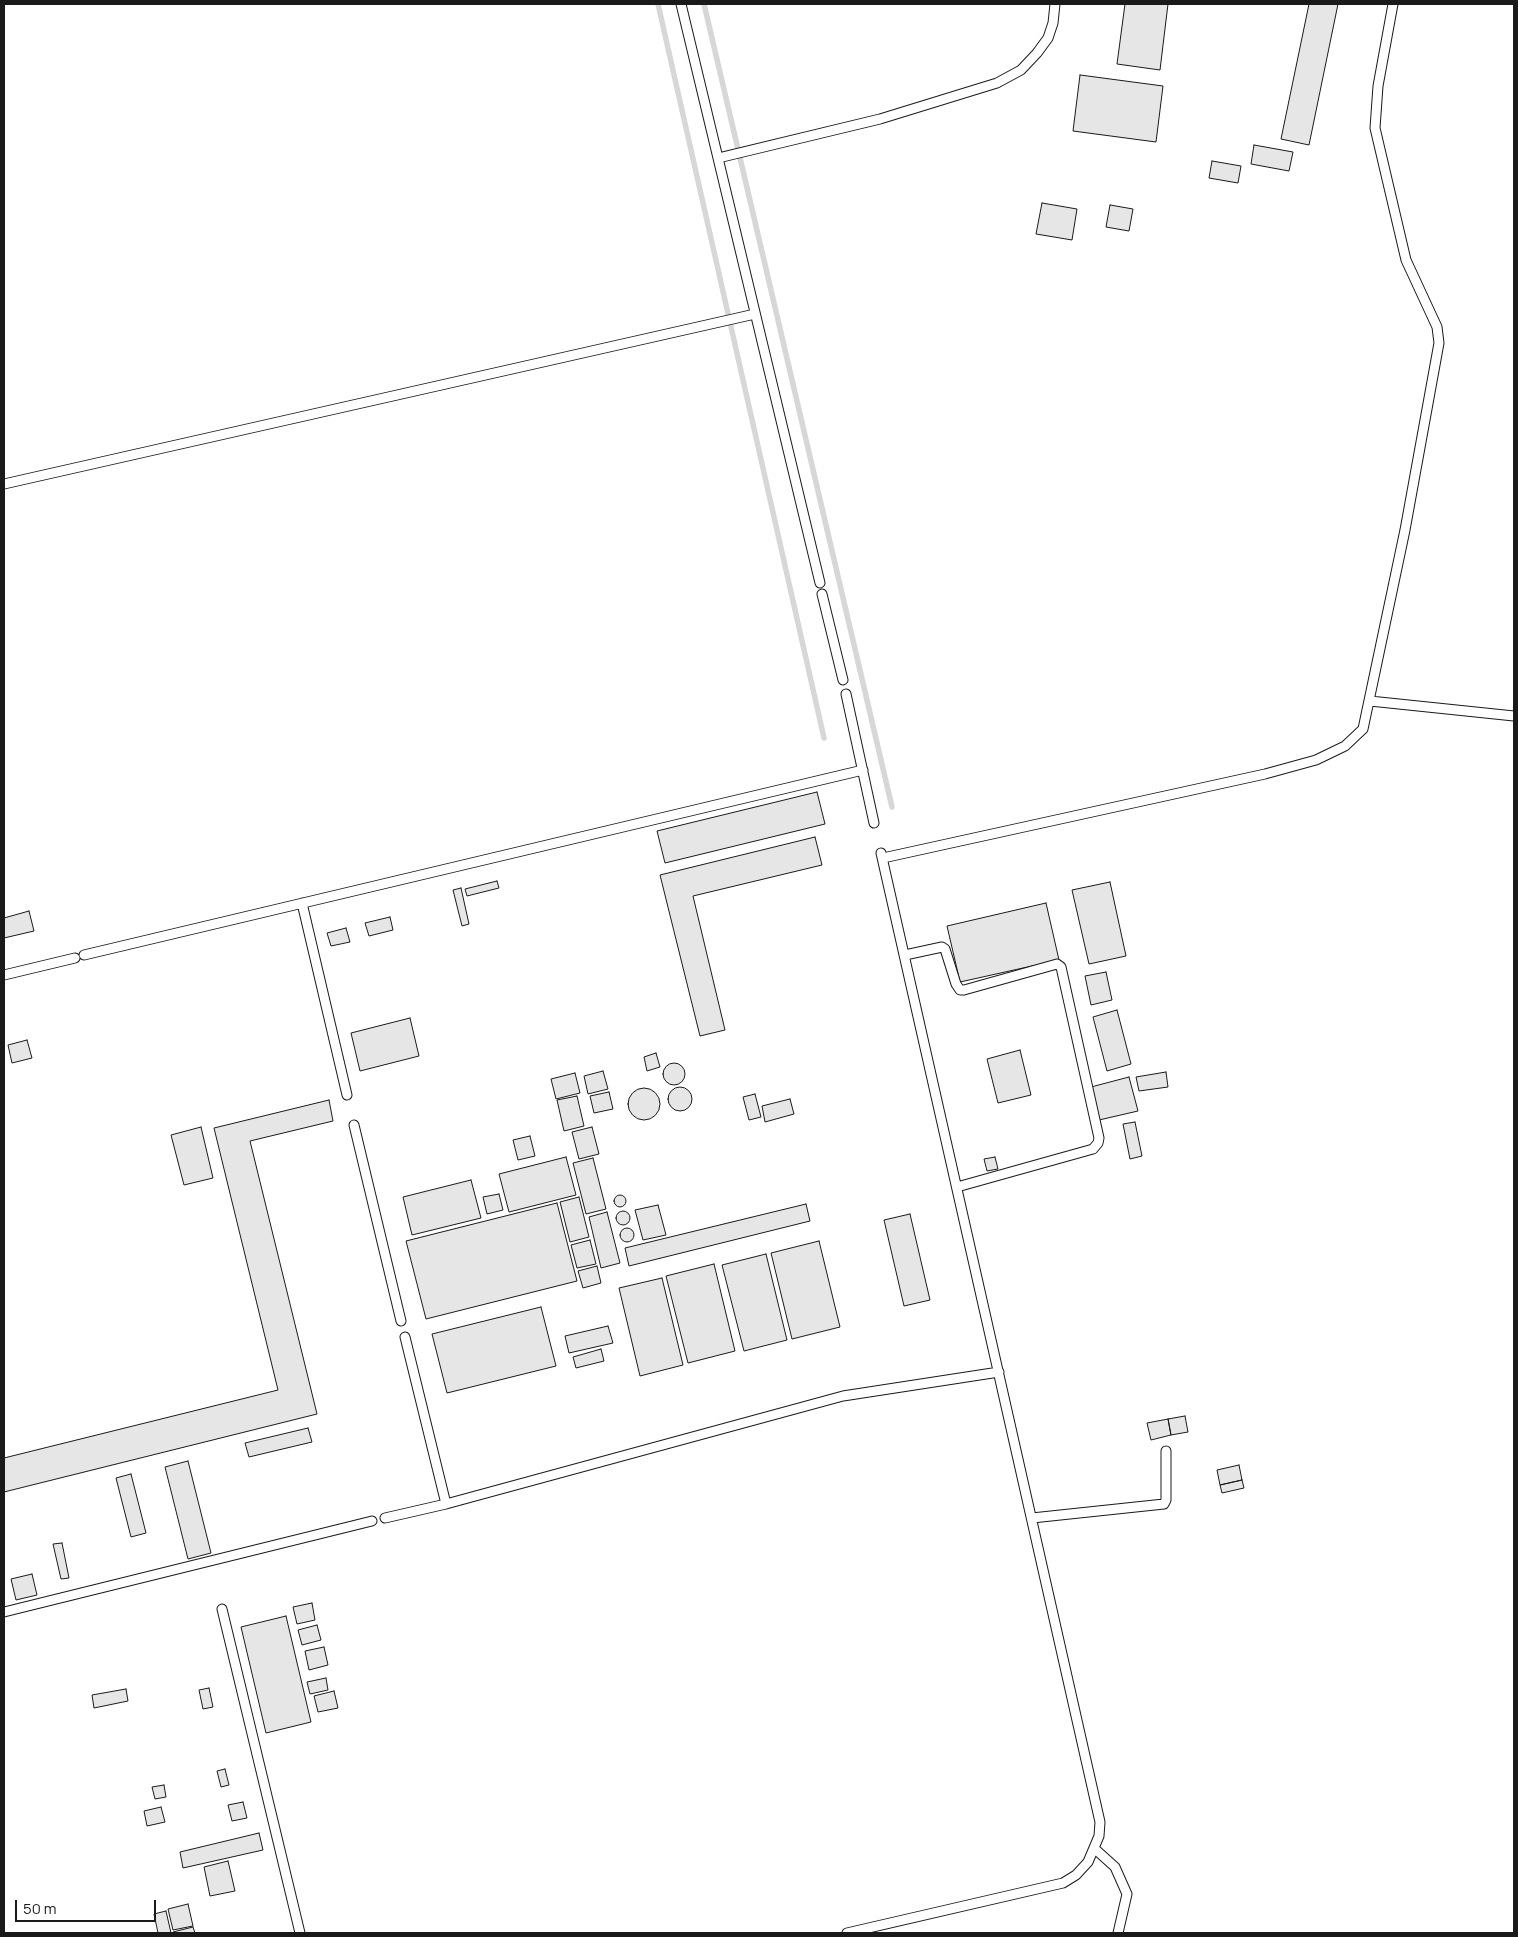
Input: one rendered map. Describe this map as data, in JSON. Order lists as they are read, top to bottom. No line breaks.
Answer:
{"scale_bar":"50 m"}
